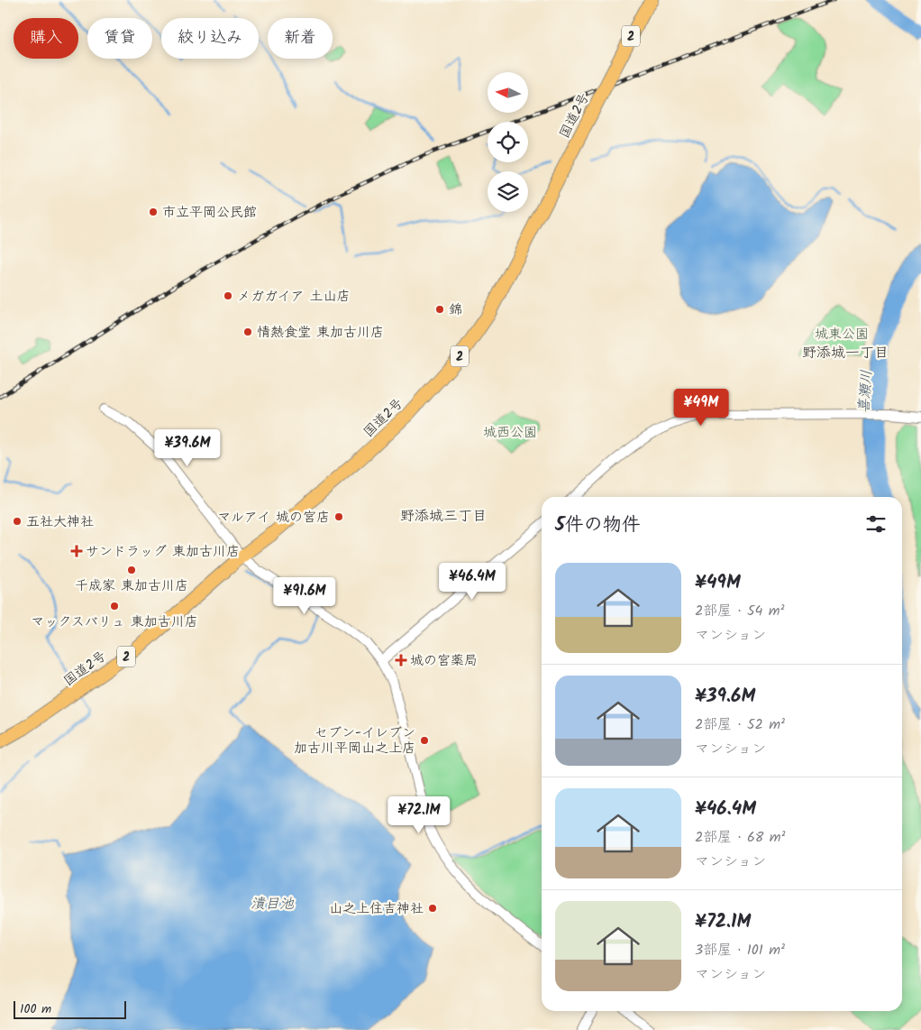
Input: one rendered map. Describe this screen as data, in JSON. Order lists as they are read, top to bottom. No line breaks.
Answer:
{"streets":{"highway":["2","国道2号"]},"districts":["野添城一丁目","野添城三丁目"],"water":["喜瀬川","潰目池"],"parks":["城東公園","城西公園"],"places":{"other":["市立平岡公民館","メガガイア 土山店","錦","情熱食堂 東加古川店","マルアイ 城の宮店","五社大神社","千成家 東加古川店","マックスバリュ 東加古川店","セブン-イレブン 加古川平岡山之上店","山之上住吉神社"],"health":["サンドラッグ 東加古川店","城の宮薬局"]},"scale_bar":"100 m","north":"left","page":{"chip":["購入","賃貸","絞り込み","新着"],"price":["¥49M","¥39.6M","¥46.4M","¥91.6M","¥72.1M"],"heading":"5件の物件","list":[{"name":"¥49M","note":"2部屋 · 54 m² · マンション"},{"name":"¥39.6M","note":"2部屋 · 52 m² · マンション"},{"name":"¥46.4M","note":"2部屋 · 68 m² · マンション"},{"name":"¥72.1M","note":"3部屋 · 101 m² · マンション"}],"scale":"100 m"}}
